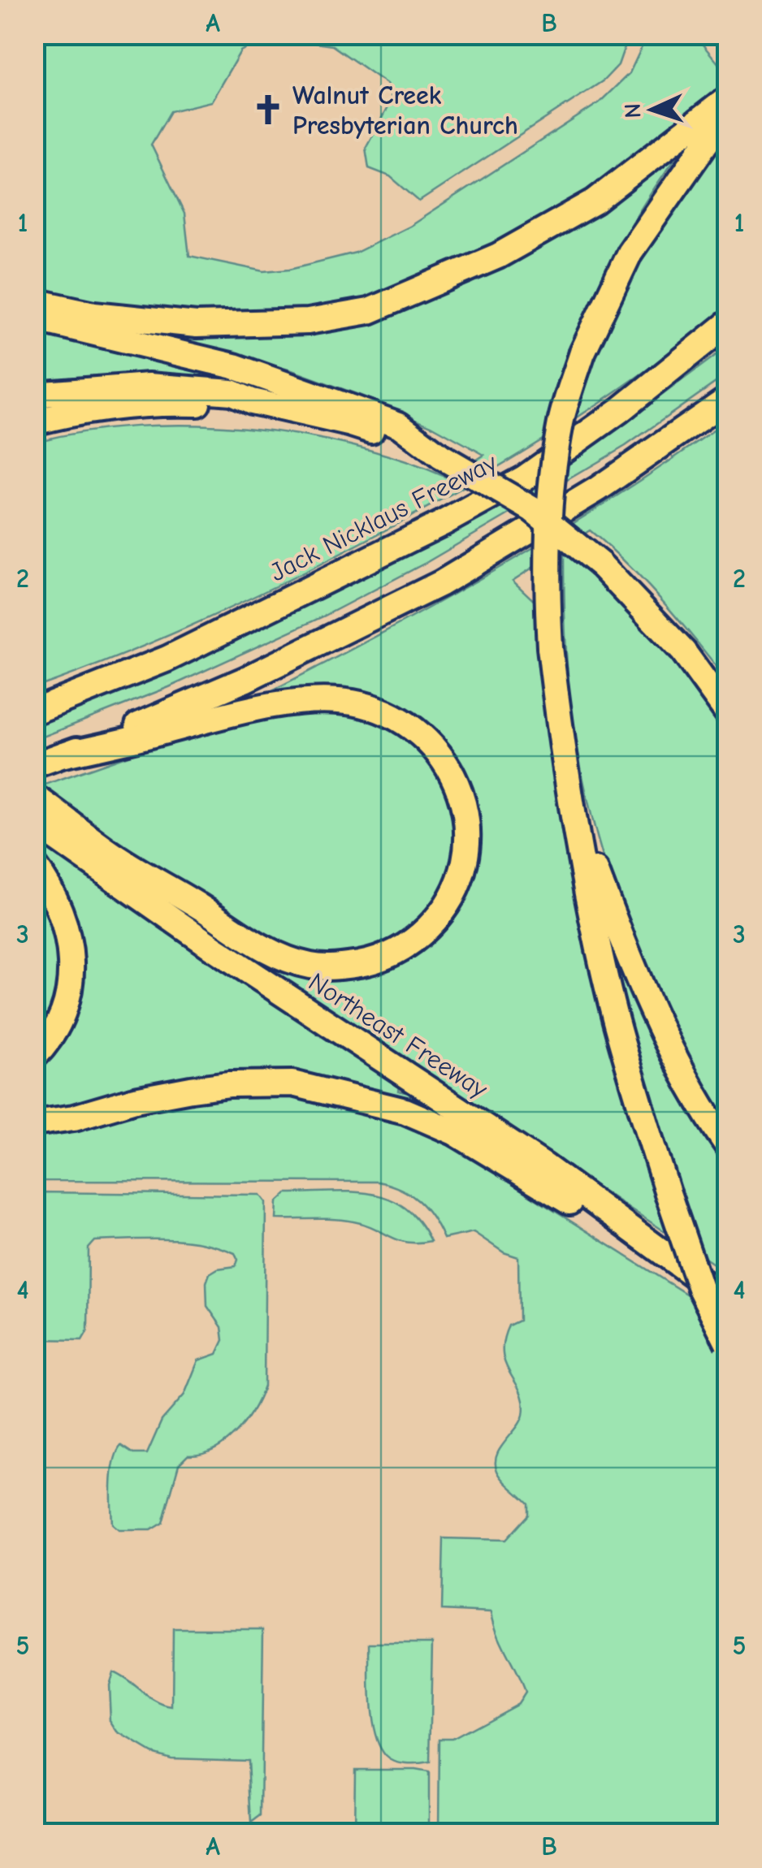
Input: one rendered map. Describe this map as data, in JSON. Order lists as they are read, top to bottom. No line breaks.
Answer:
{"streets":{"highway":["Jack Nicklaus Freeway","Northeast Freeway"]},"places":{"church":["Walnut Creek Presbyterian Church"]},"north":"left","grid":{"columns":["A","B"],"rows":["1","2","3","4","5"]}}
